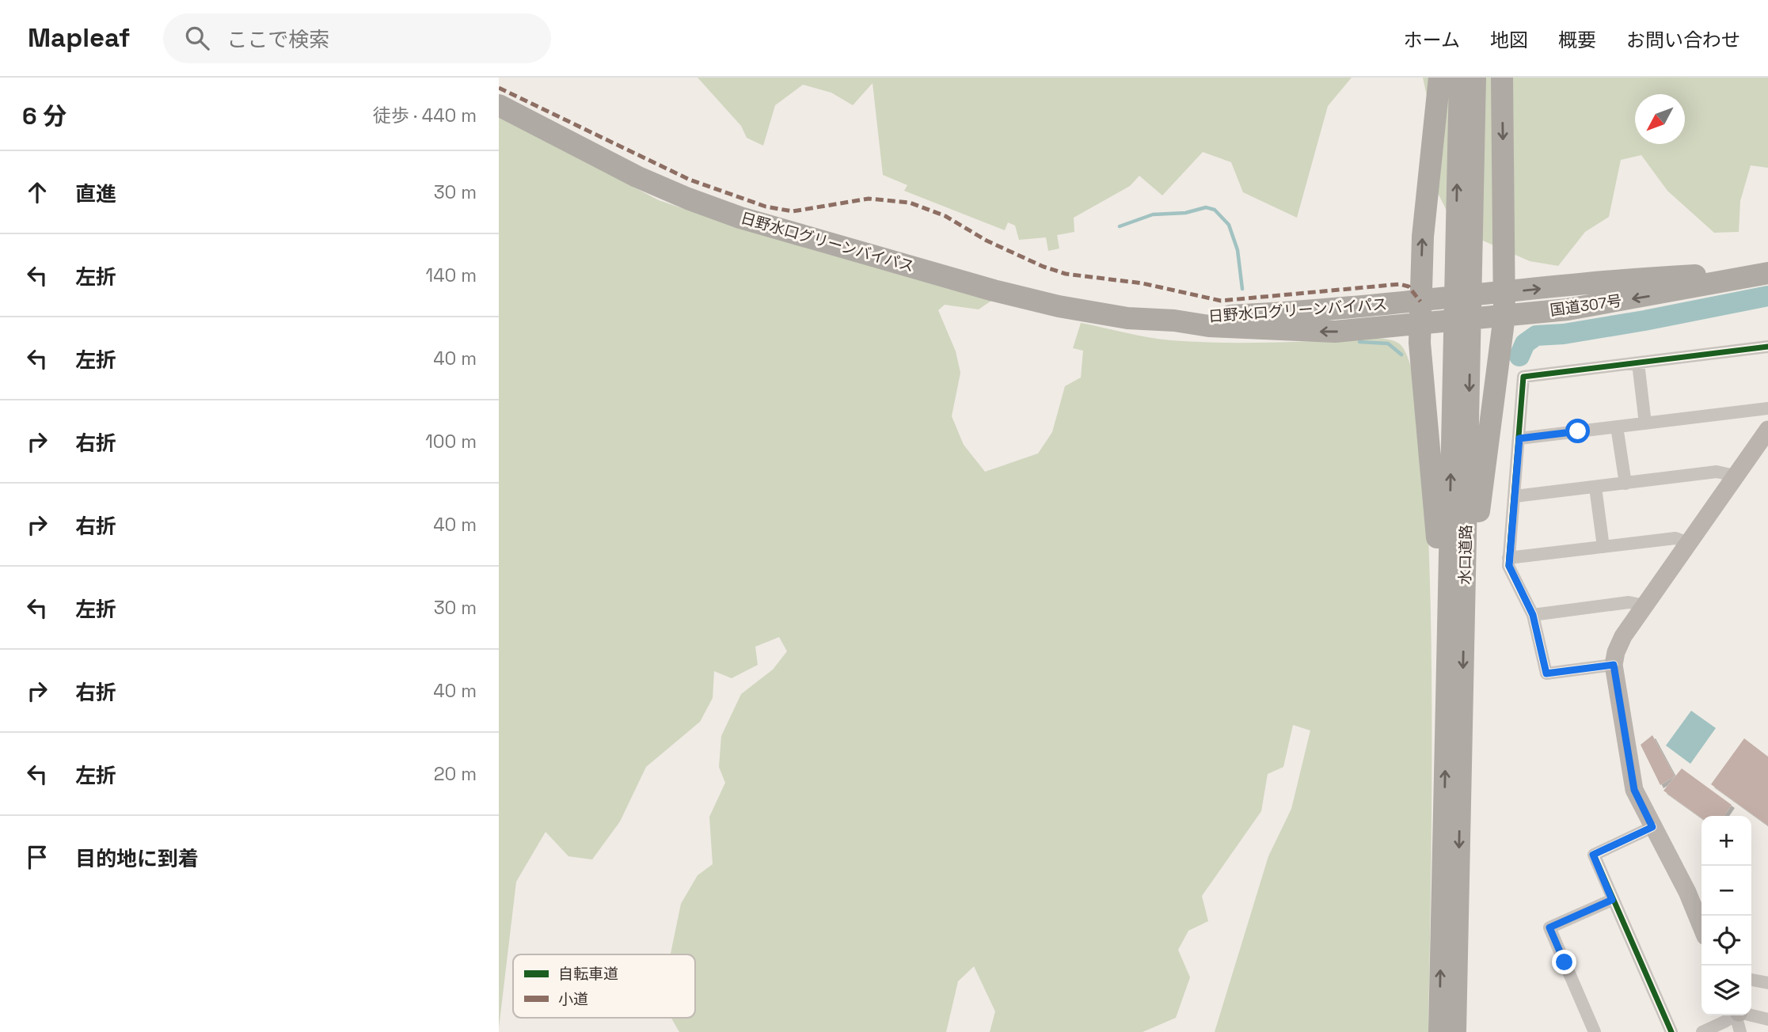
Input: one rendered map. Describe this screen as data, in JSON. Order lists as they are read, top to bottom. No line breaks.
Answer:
{"streets":{"highway":["日野水口グリーンバイパス","国道307号","水口道路"]},"crossings":[["日野水口グリーンバイパス","国道307号"]],"legend":["自転車道","小道"],"north":"bottom left","page":{"header":"Mapleaf","search":"ここで検索","nav":["ホーム","地図","概要","お問い合わせ"],"heading":["6 分","徒歩 · 440 m"],"list":[["直進","30 m"],["左折","140 m"],["左折","40 m"],["右折","100 m"],["右折","40 m"],["左折","30 m"],["右折","40 m"],["左折","20 m"],"目的地に到着"],"map_buttons":["+","−"]}}
